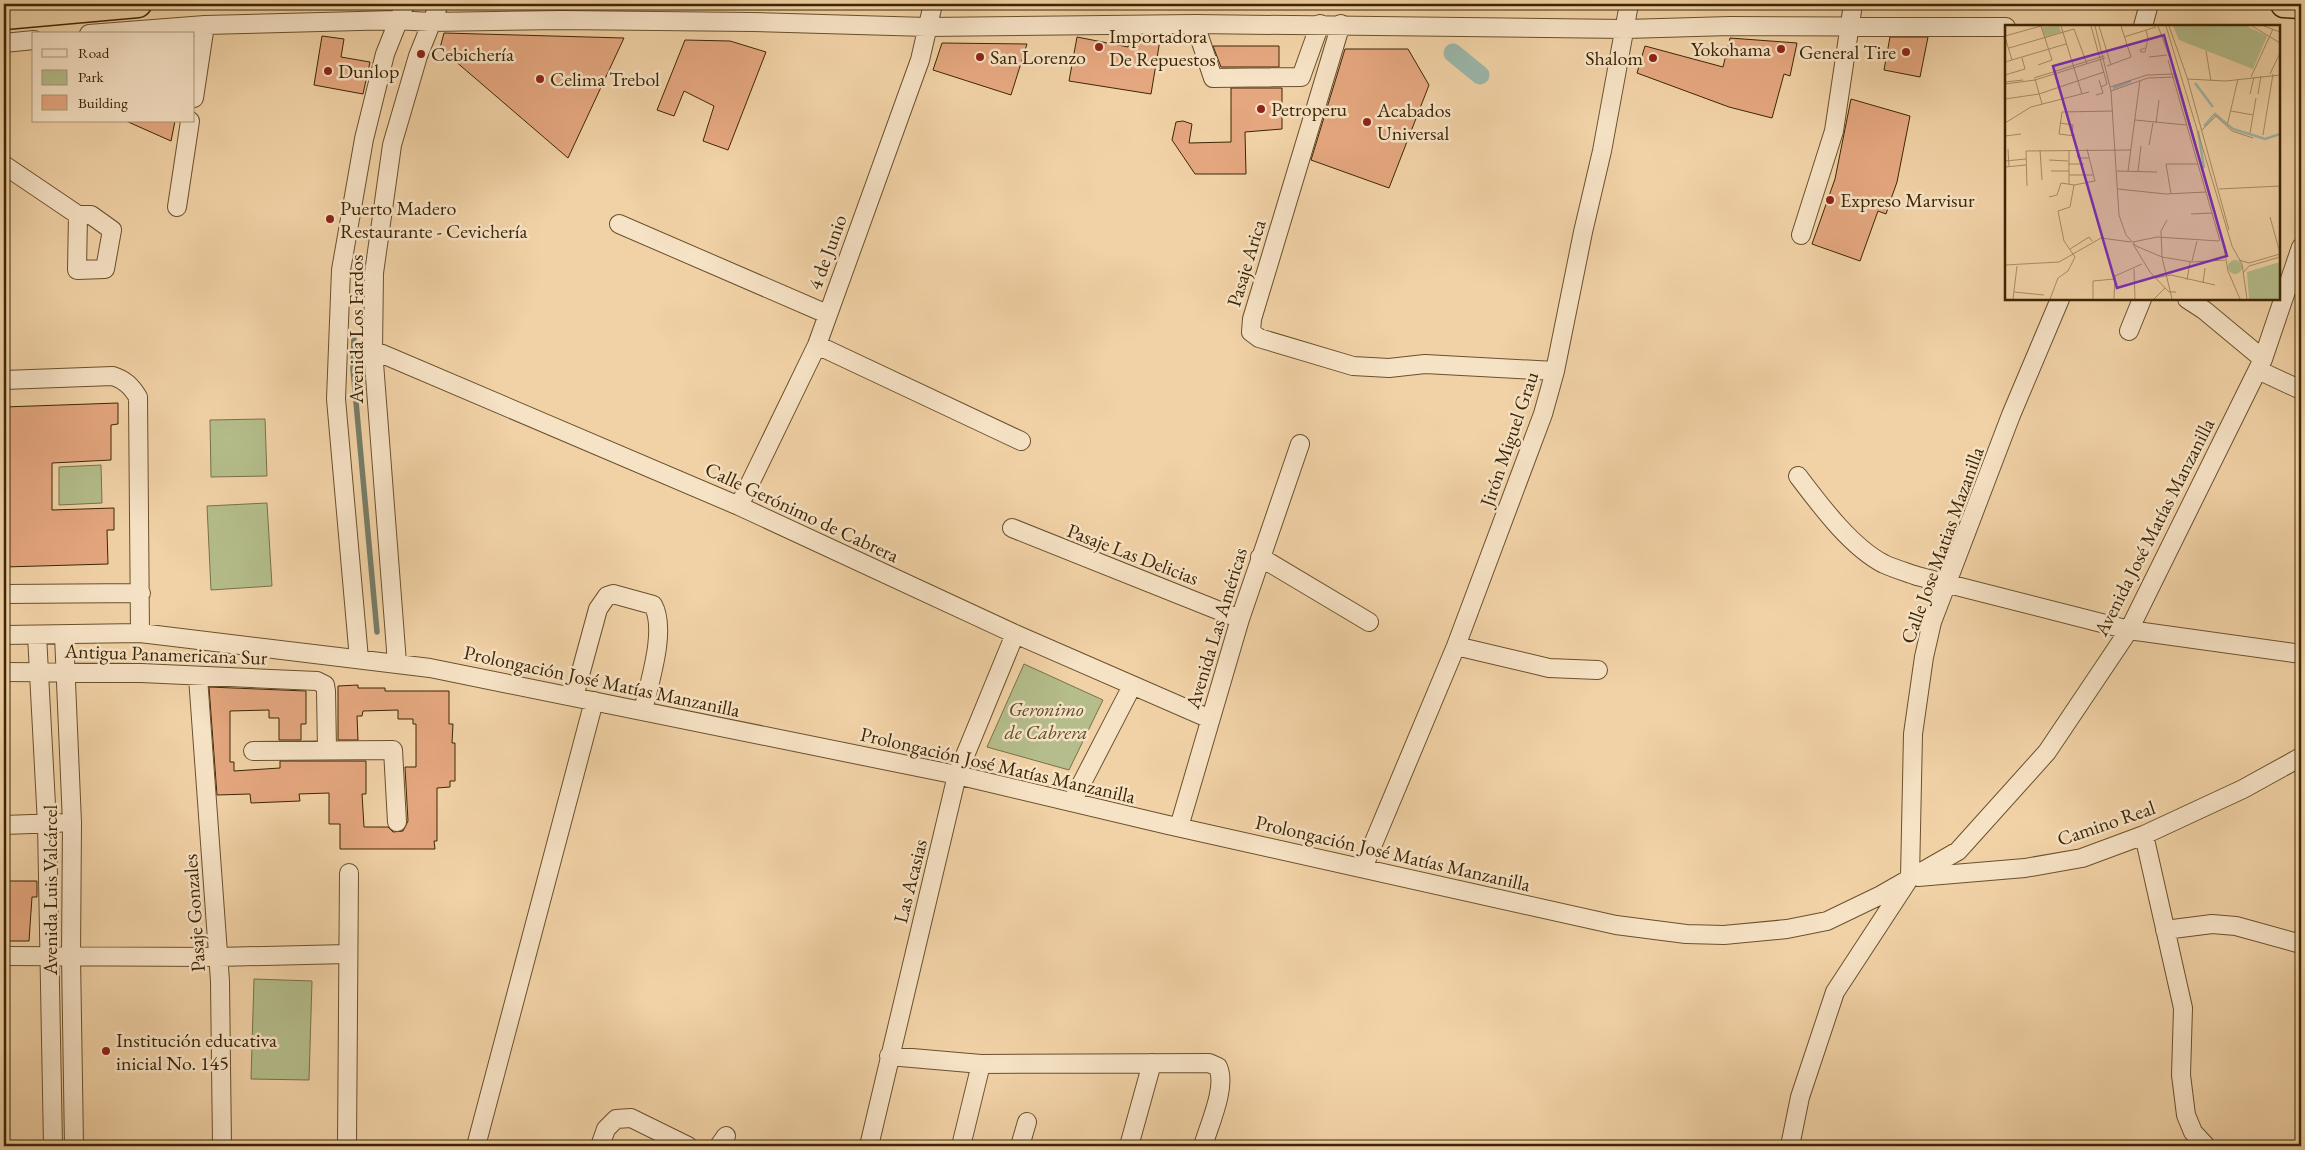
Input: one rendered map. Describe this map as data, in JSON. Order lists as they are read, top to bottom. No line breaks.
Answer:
{"streets":{"street":["4 de Junio","Pasaje Arica","Avenida Los Fardos","Jirón Miguel Grau","Calle Gerónimo de Cabrera","Avenida José Matías Manzanilla","Calle Jose Matias Mazanilla","Pasaje Las Delicias","Avenida Las Américas","Antigua Panamericana Sur","Prolongación José Matías Manzanilla","Camino Real","Las Acasias","Avenida Luis Valcárcel","Pasaje Gonzales"]},"crossings":[["4 de Junio","Calle Gerónimo de Cabrera"],["Pasaje Arica","Jirón Miguel Grau"],["Avenida Los Fardos","Calle Gerónimo de Cabrera"],["Avenida Los Fardos","Prolongación José Matías Manzanilla"],["Jirón Miguel Grau","Prolongación José Matías Manzanilla"],["Calle Gerónimo de Cabrera","Avenida Las Américas"],["Calle Gerónimo de Cabrera","Las Acasias"],["Avenida José Matías Manzanilla","Calle Jose Matias Mazanilla"],["Avenida José Matías Manzanilla","Prolongación José Matías Manzanilla"],["Avenida José Matías Manzanilla","Camino Real"],["Calle Jose Matias Mazanilla","Prolongación José Matías Manzanilla"],["Calle Jose Matias Mazanilla","Camino Real"],["Pasaje Las Delicias","Avenida Las Américas"],["Avenida Las Américas","Prolongación José Matías Manzanilla"],["Antigua Panamericana Sur","Avenida Luis Valcárcel"],["Antigua Panamericana Sur","Pasaje Gonzales"],["Prolongación José Matías Manzanilla","Camino Real"],["Prolongación José Matías Manzanilla","Las Acasias"],["Prolongación José Matías Manzanilla","Avenida Luis Valcárcel"]],"parks":["Geronimo de Cabrera"],"places":["Importadora De Repuestos","Yokohama","General Tire","Cebichería","San Lorenzo","Shalom","Dunlop","Celima Trebol","Petroperu","Acabados Universal","Expreso Marvisur","Puerto Madero Restaurante - Cevichería","Institución educativa inicial No. 145"],"legend":["Road","Park","Building"]}
